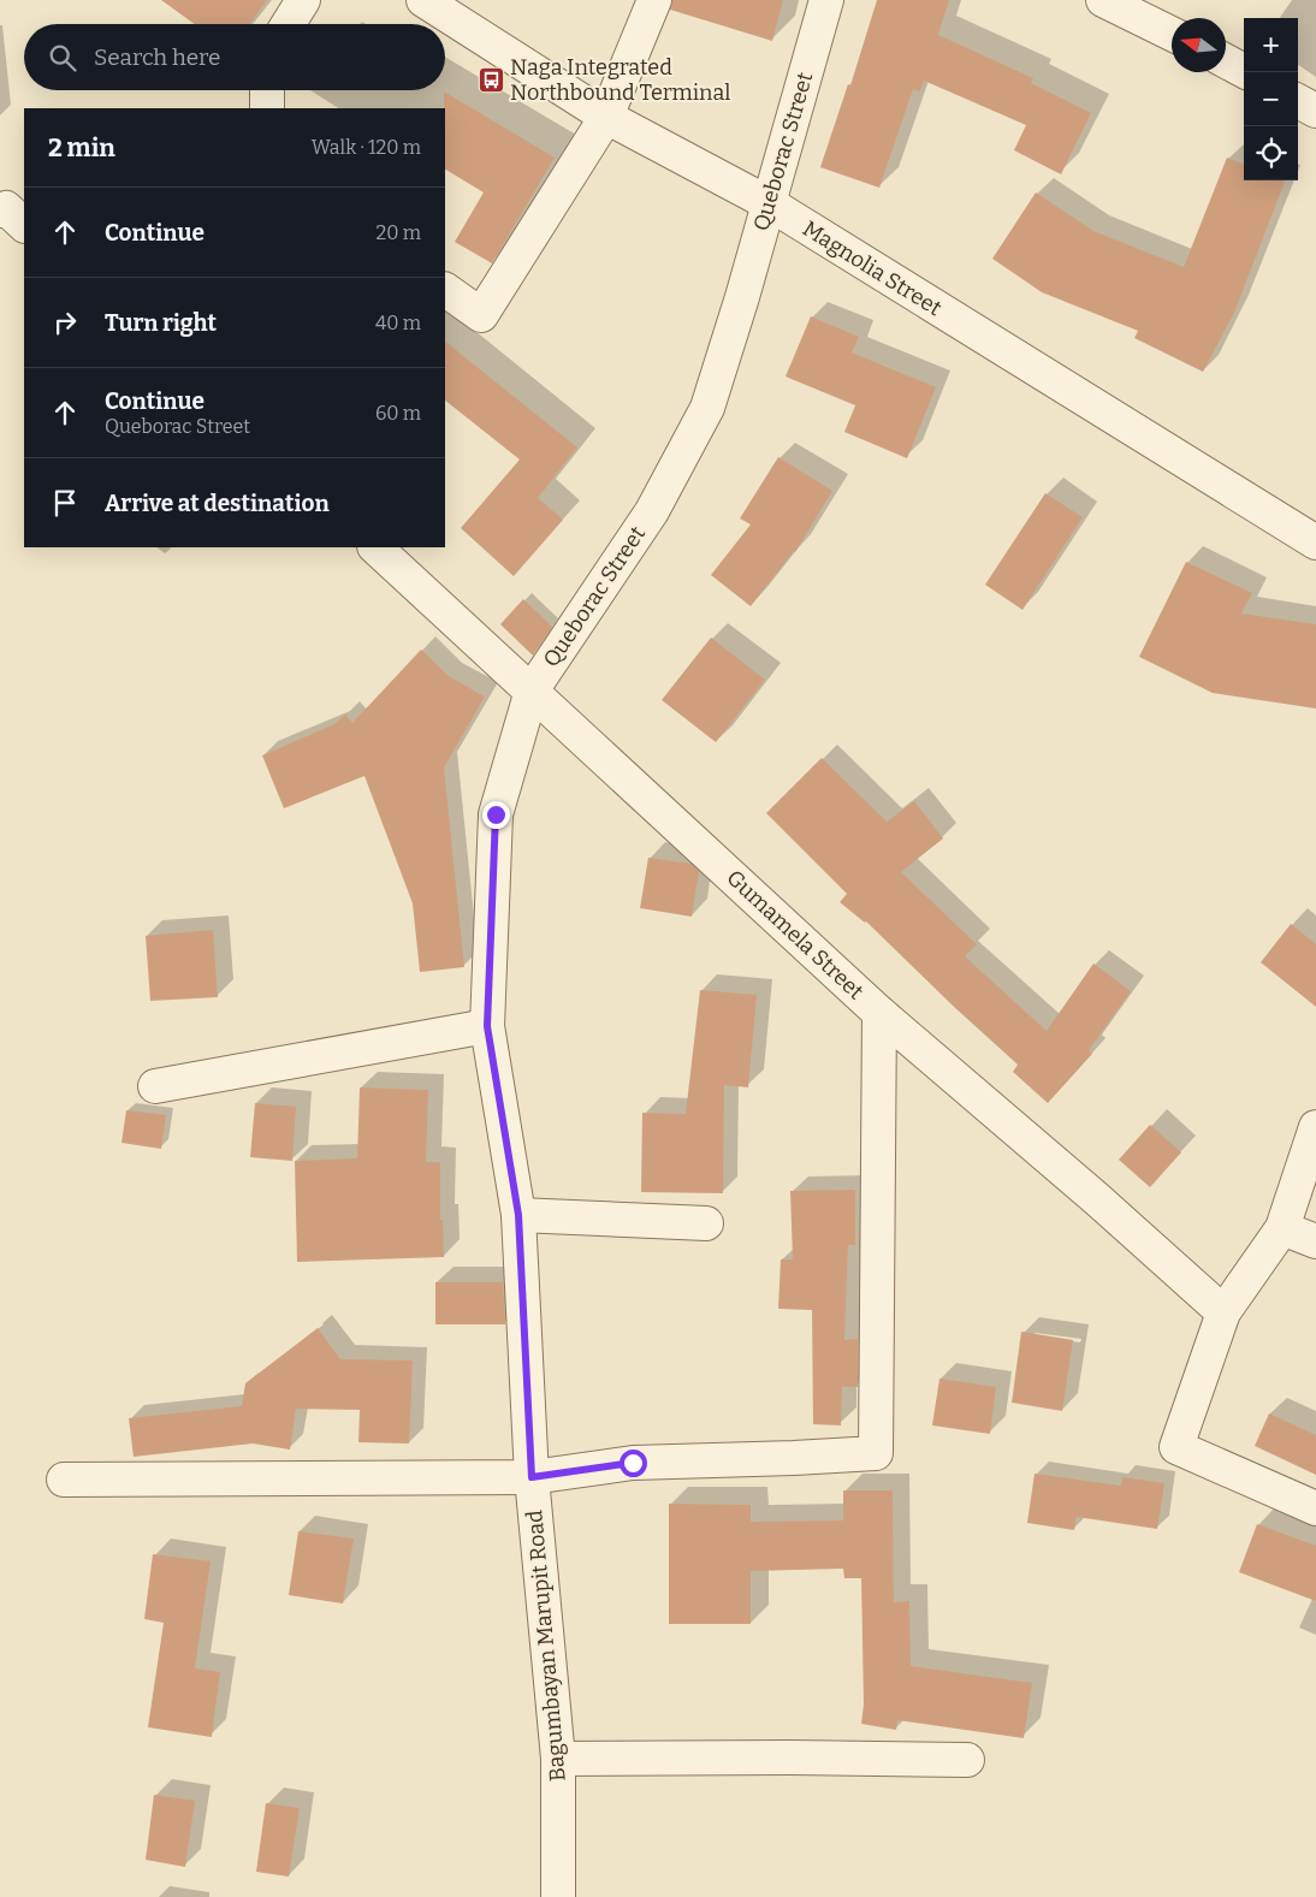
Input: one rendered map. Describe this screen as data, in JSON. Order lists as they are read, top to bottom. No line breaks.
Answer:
{"streets":{"street":["Queborac Street","Magnolia Street","Gumamela Street","Bagumbayan Marupit Road"]},"crossings":[["Queborac Street","Magnolia Street"],["Queborac Street","Gumamela Street"],["Queborac Street","Bagumbayan Marupit Road"]],"places":{"bus stop":["Naga Integrated Northbound Terminal"]},"north":"left","page":{"map_buttons":["+","−"],"search":"Search here","heading":["2 min","Walk · 120 m"],"list":[["Continue","20 m"],["Turn right","40 m"],["Continue","Queborac Street","60 m"],"Arrive at destination"]}}
